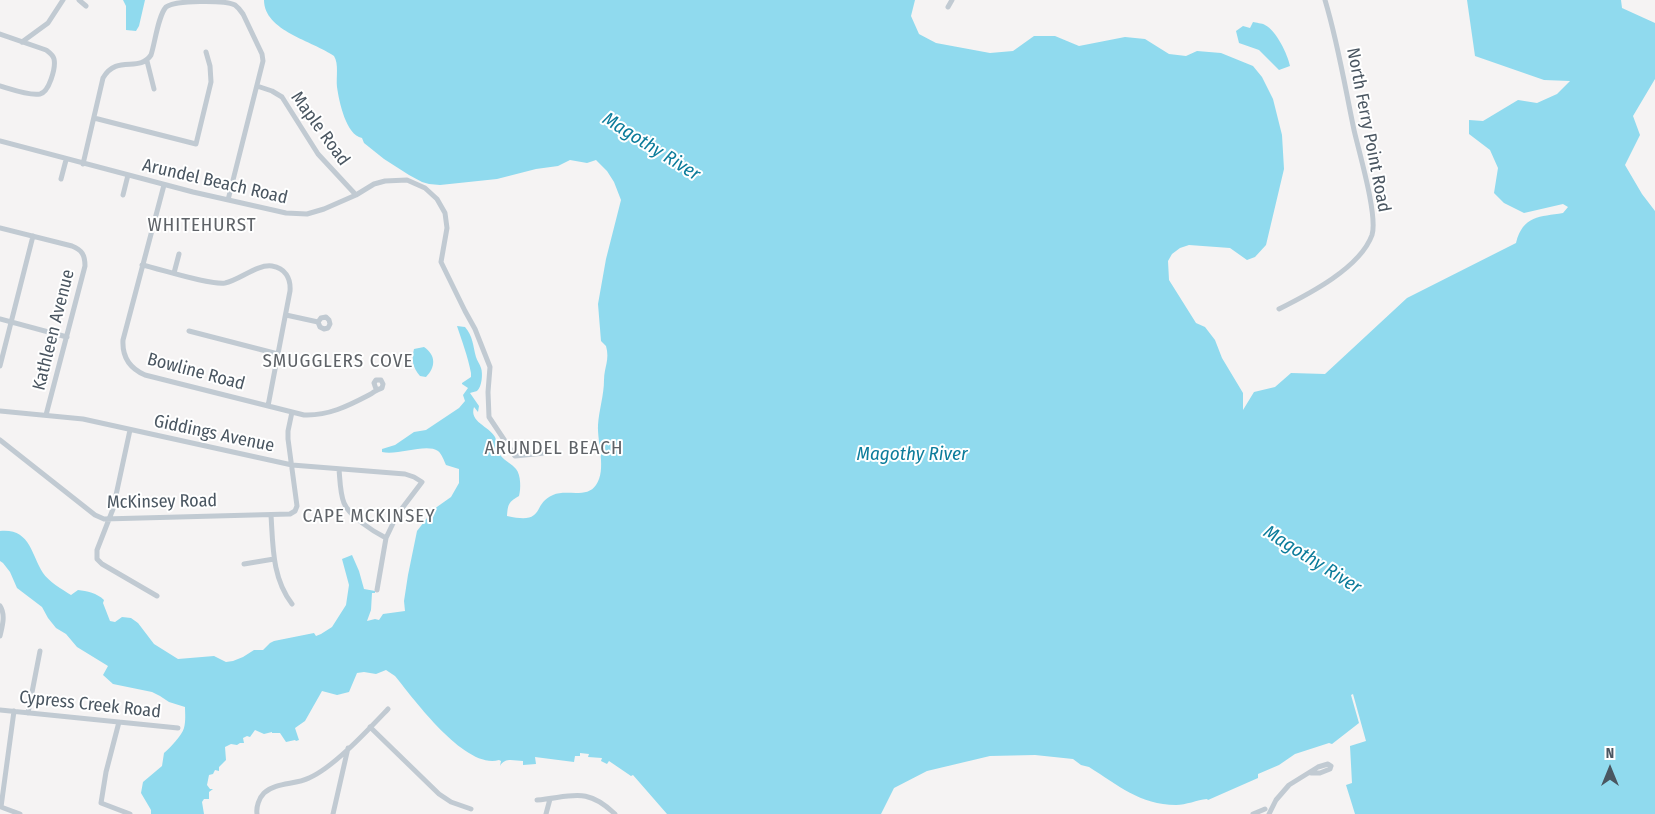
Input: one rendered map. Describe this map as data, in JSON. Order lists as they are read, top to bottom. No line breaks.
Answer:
{"streets":{"street":["Maple Road","North Ferry Point Road","Arundel Beach Road","Kathleen Avenue","Bowline Road","Giddings Avenue","McKinsey Road","Cypress Creek Road"]},"crossings":[["Maple Road","Arundel Beach Road"],["Arundel Beach Road","Bowline Road"],["Kathleen Avenue","Giddings Avenue"],["Giddings Avenue","McKinsey Road"]],"districts":["WHITEHURST","SMUGGLERS COVE","ARUNDEL BEACH","CAPE MCKINSEY"],"water":["Magothy River"],"north":"top"}
